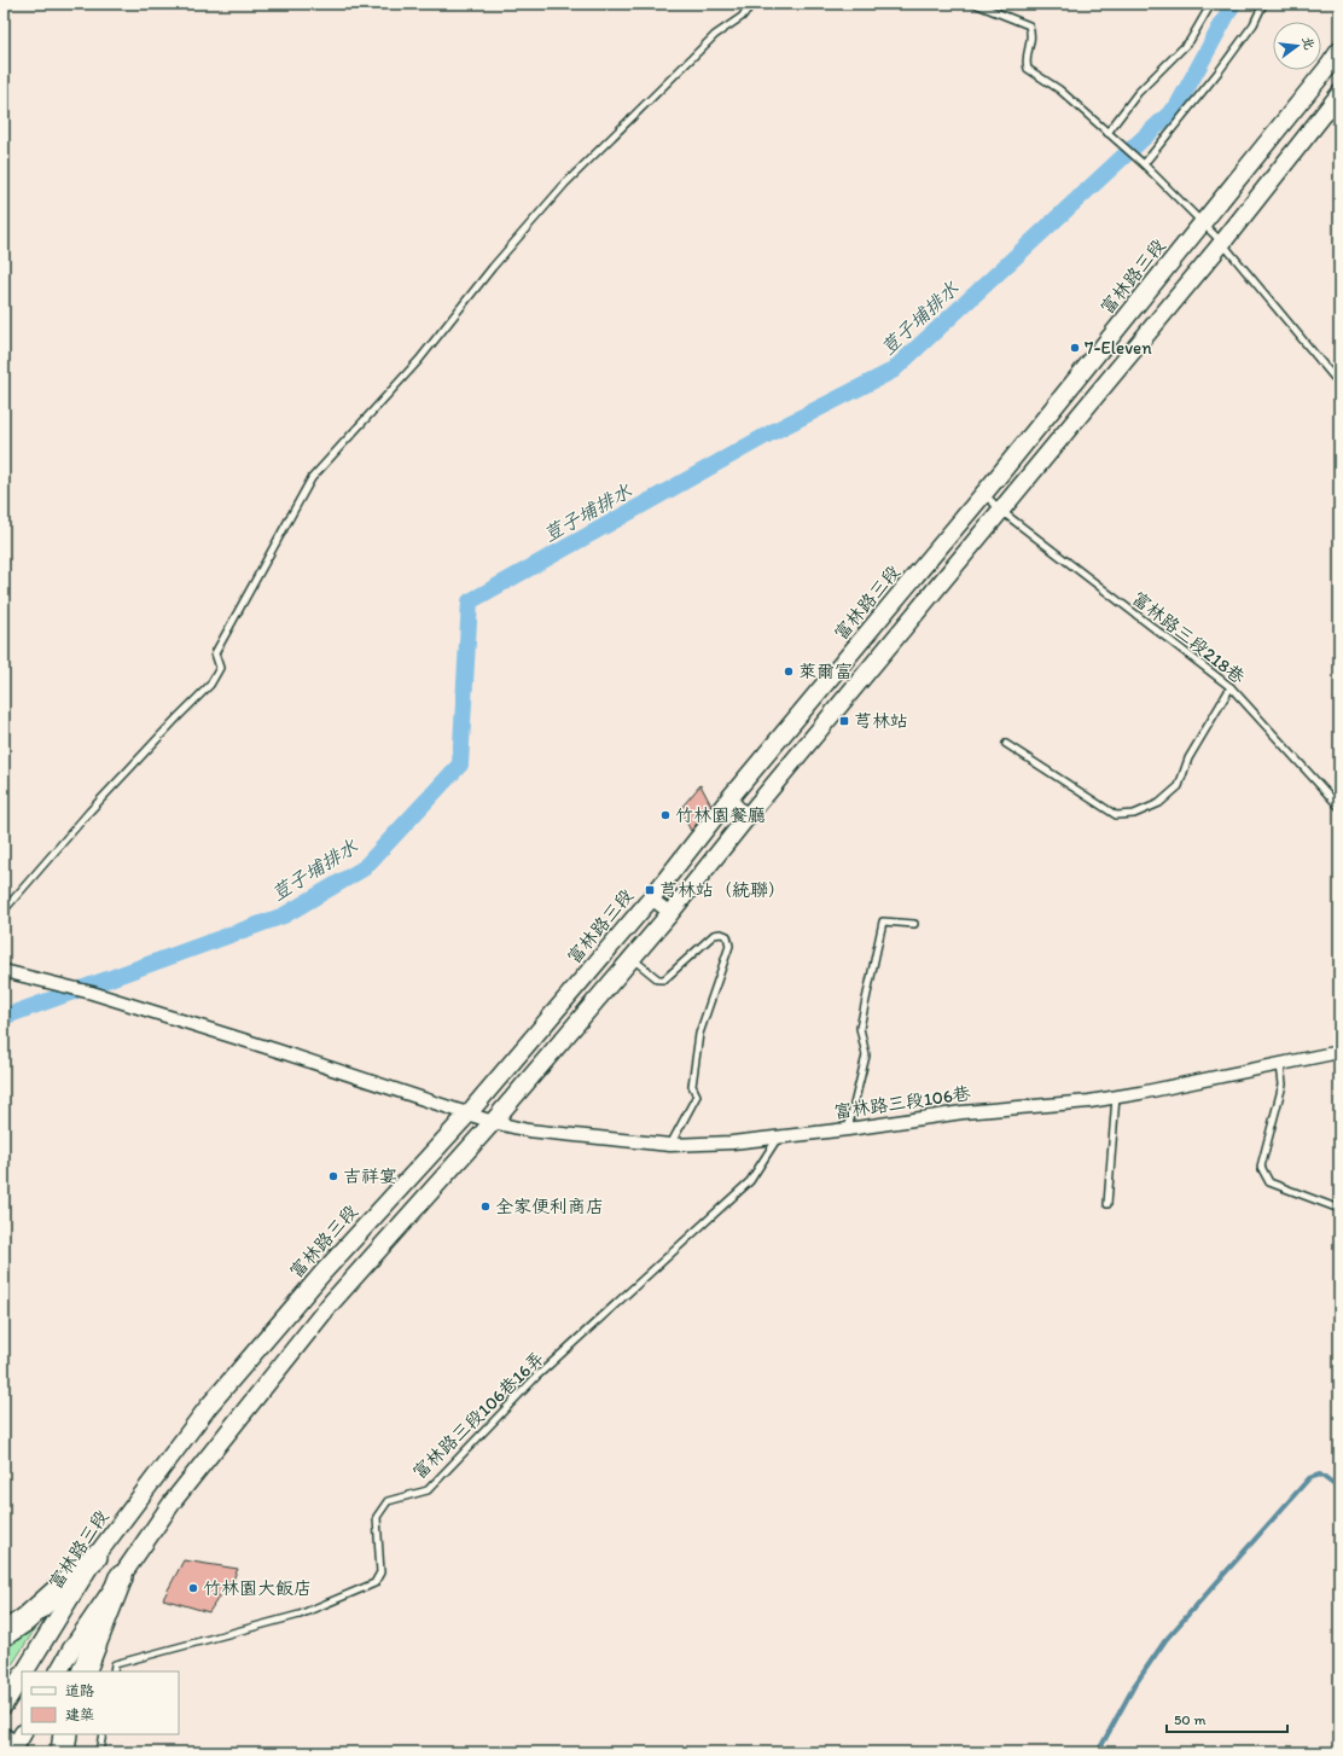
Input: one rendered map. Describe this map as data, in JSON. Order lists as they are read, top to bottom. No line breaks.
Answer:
{"streets":{"main road":["富林路三段"],"street":["富林路三段106巷"],"lane":["富林路三段218巷","富林路三段106巷16弄"]},"crossings":[["富林路三段","富林路三段218巷"],["富林路三段","富林路三段106巷"],["富林路三段106巷","富林路三段106巷16弄"]],"water":["荳子埔排水"],"places":{"other":["7-Eleven","萊爾富","竹林園餐廳","吉祥宴","全家便利商店","竹林園大飯店"],"transit":["芎林站","芎林站（統聯）"]},"legend":["道路","建築"],"scale_bar":"50 m","north":"right"}
